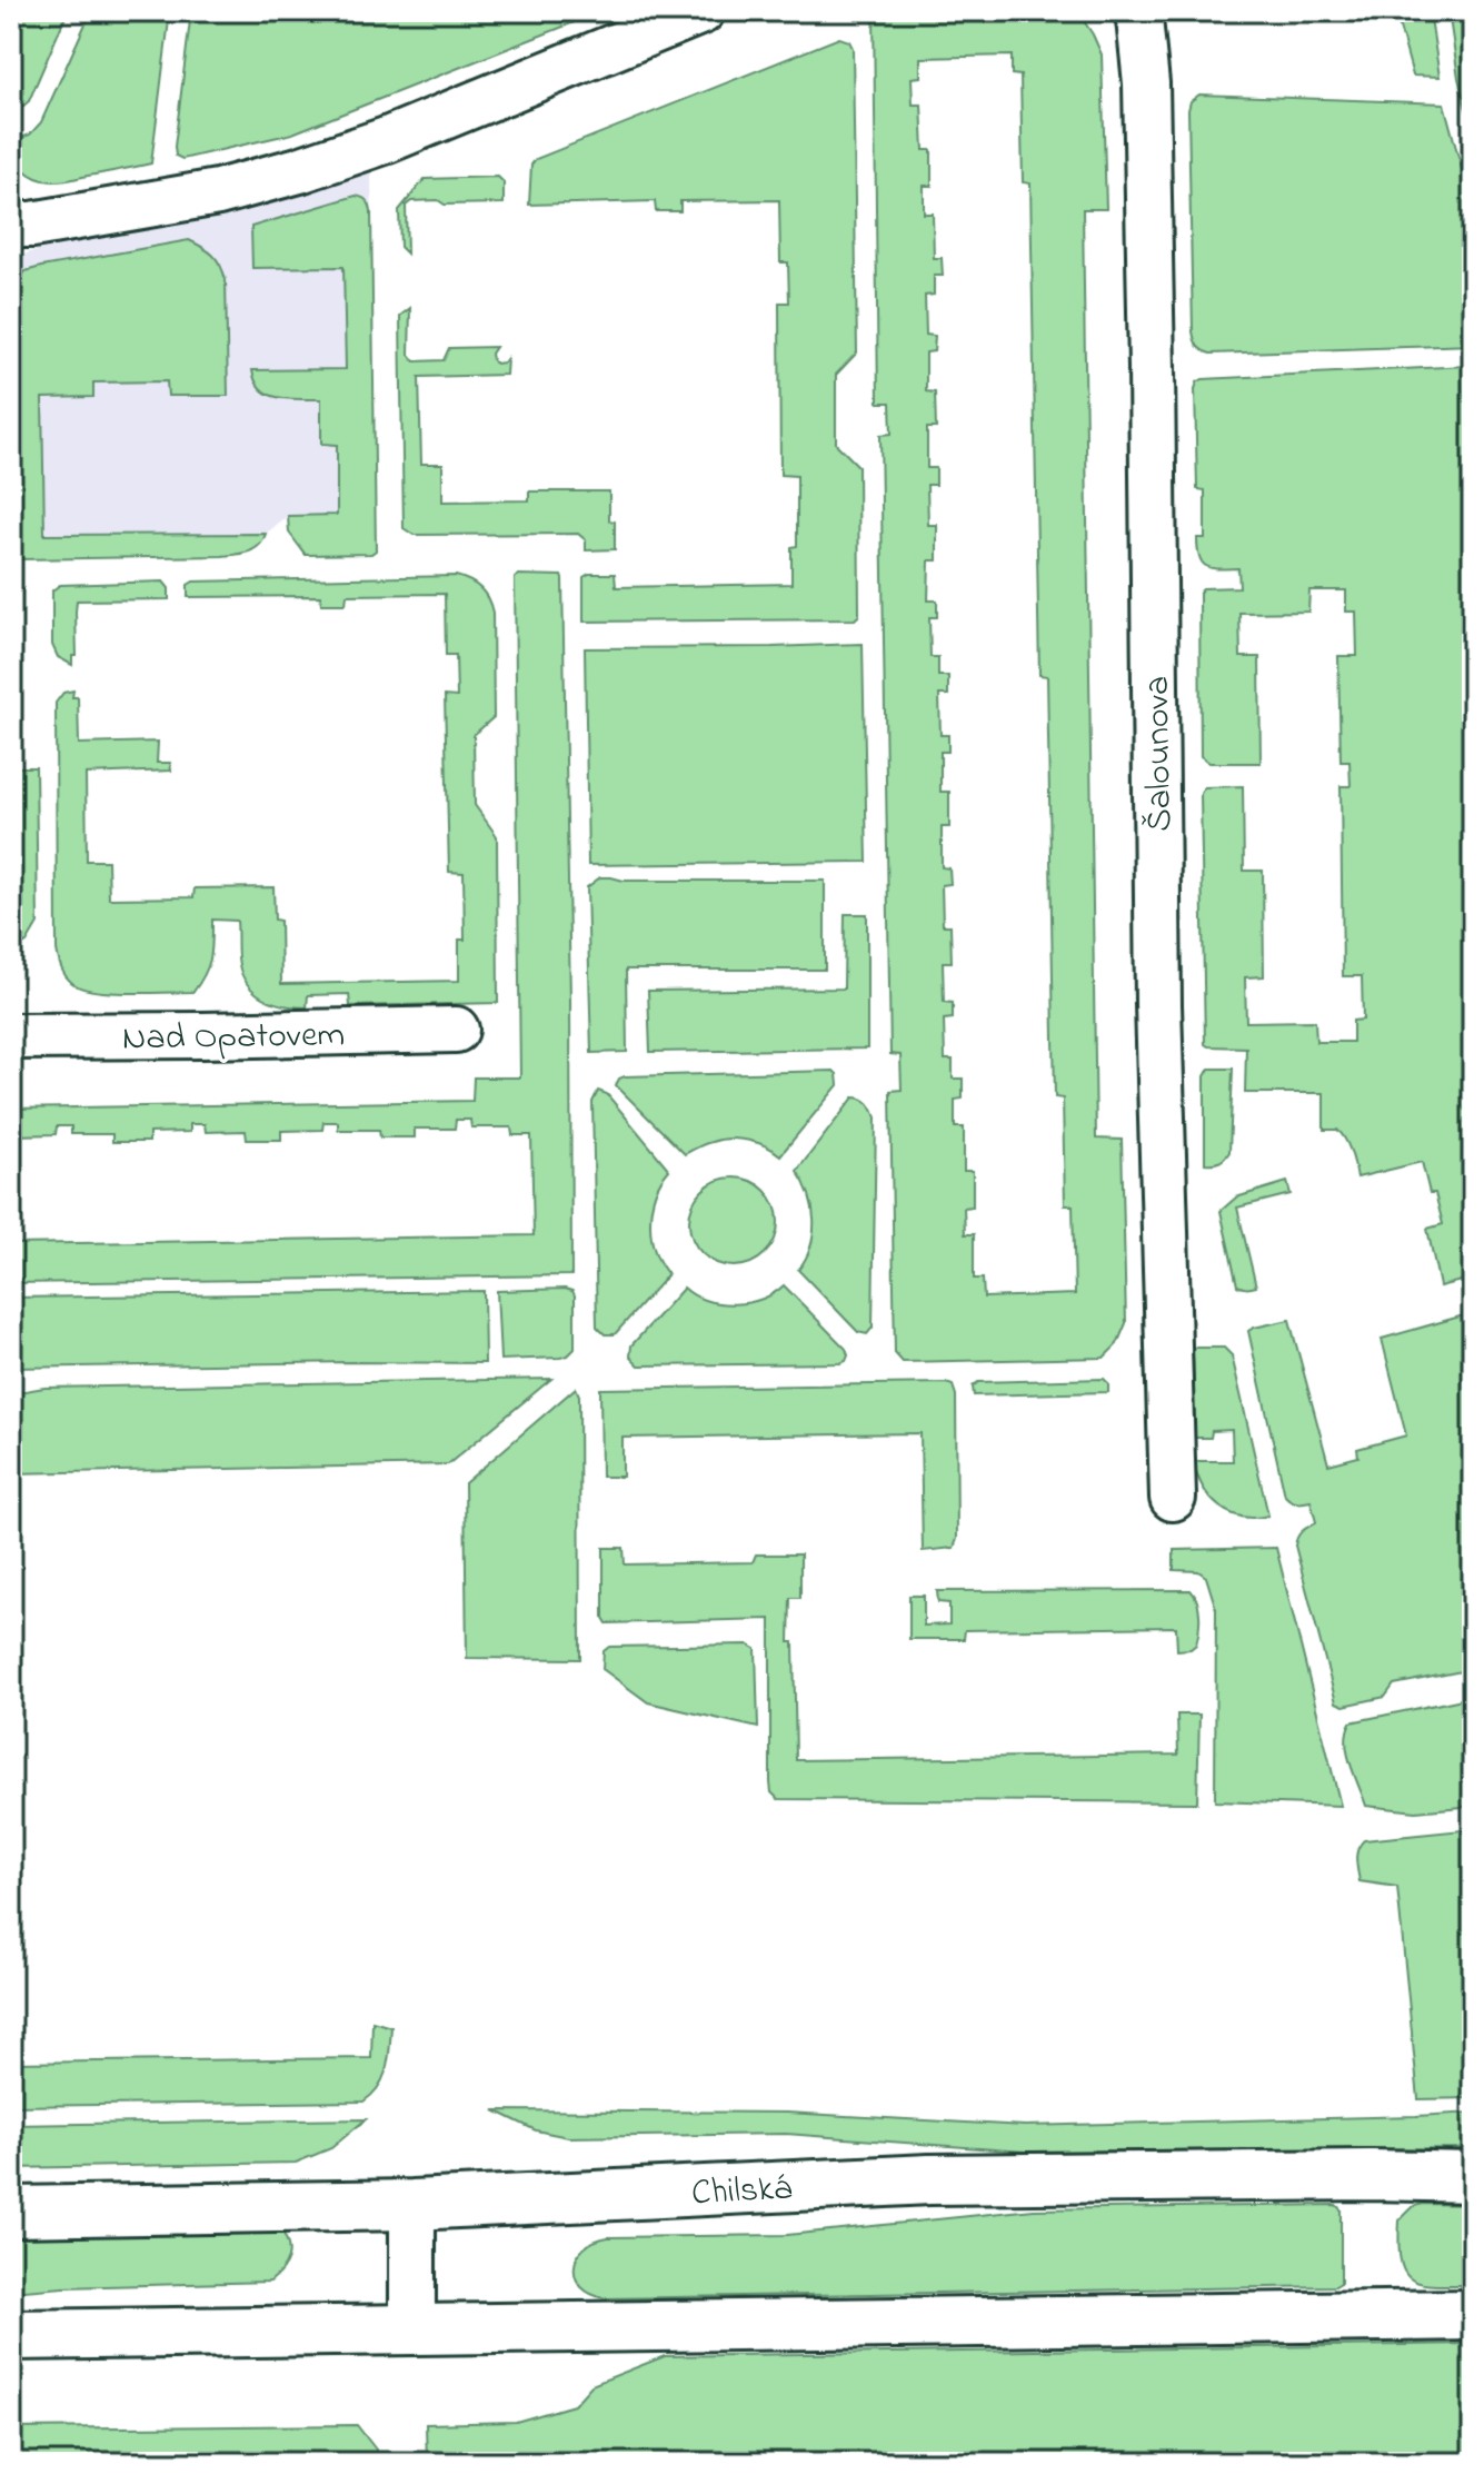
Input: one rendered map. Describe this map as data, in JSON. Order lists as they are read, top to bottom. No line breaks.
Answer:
{"streets":{"main road":["Chilská"],"street":["Šalounova","Nad Opatovem"]}}
